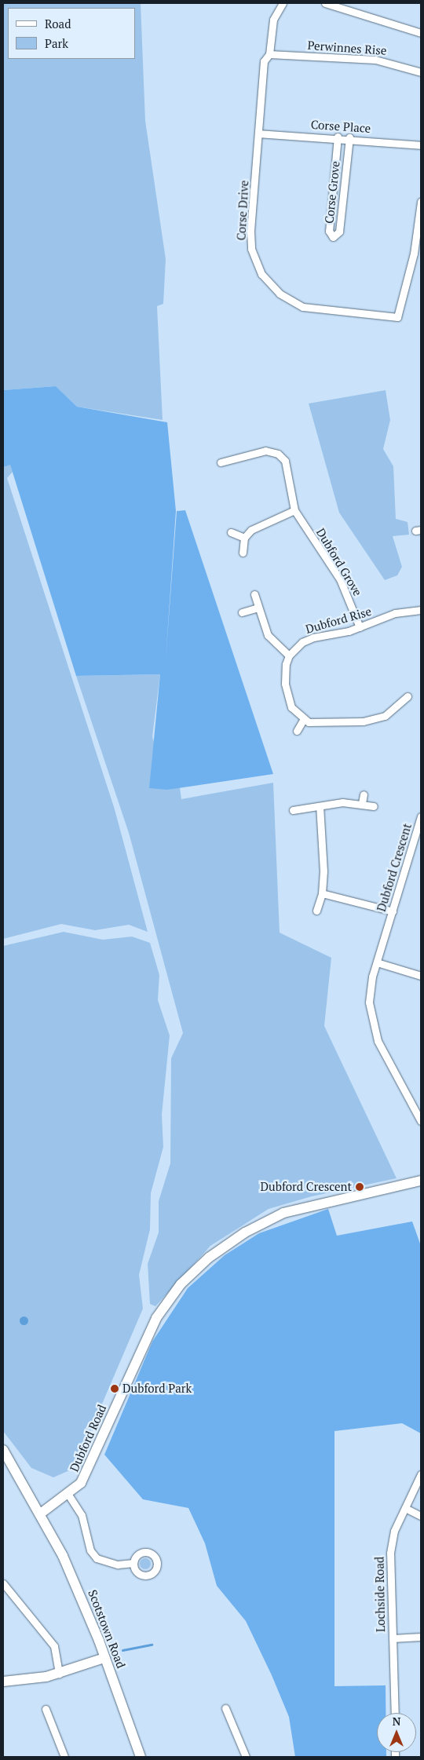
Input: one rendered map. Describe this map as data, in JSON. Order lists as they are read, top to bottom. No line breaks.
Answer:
{"streets":{"street":["Perwinnes Rise","Corse Place","Corse Grove","Corse Drive","Dubford Grove","Dubford Rise","Dubford Crescent","Dubford Road","Lochside Road","Scotstown Road"]},"crossings":[["Perwinnes Rise","Corse Drive"],["Corse Place","Corse Grove"],["Corse Place","Corse Drive"],["Dubford Grove","Dubford Rise"],["Dubford Road","Scotstown Road"]],"places":["Dubford Crescent","Dubford Park"],"legend":["Road","Park"],"north":"top"}
